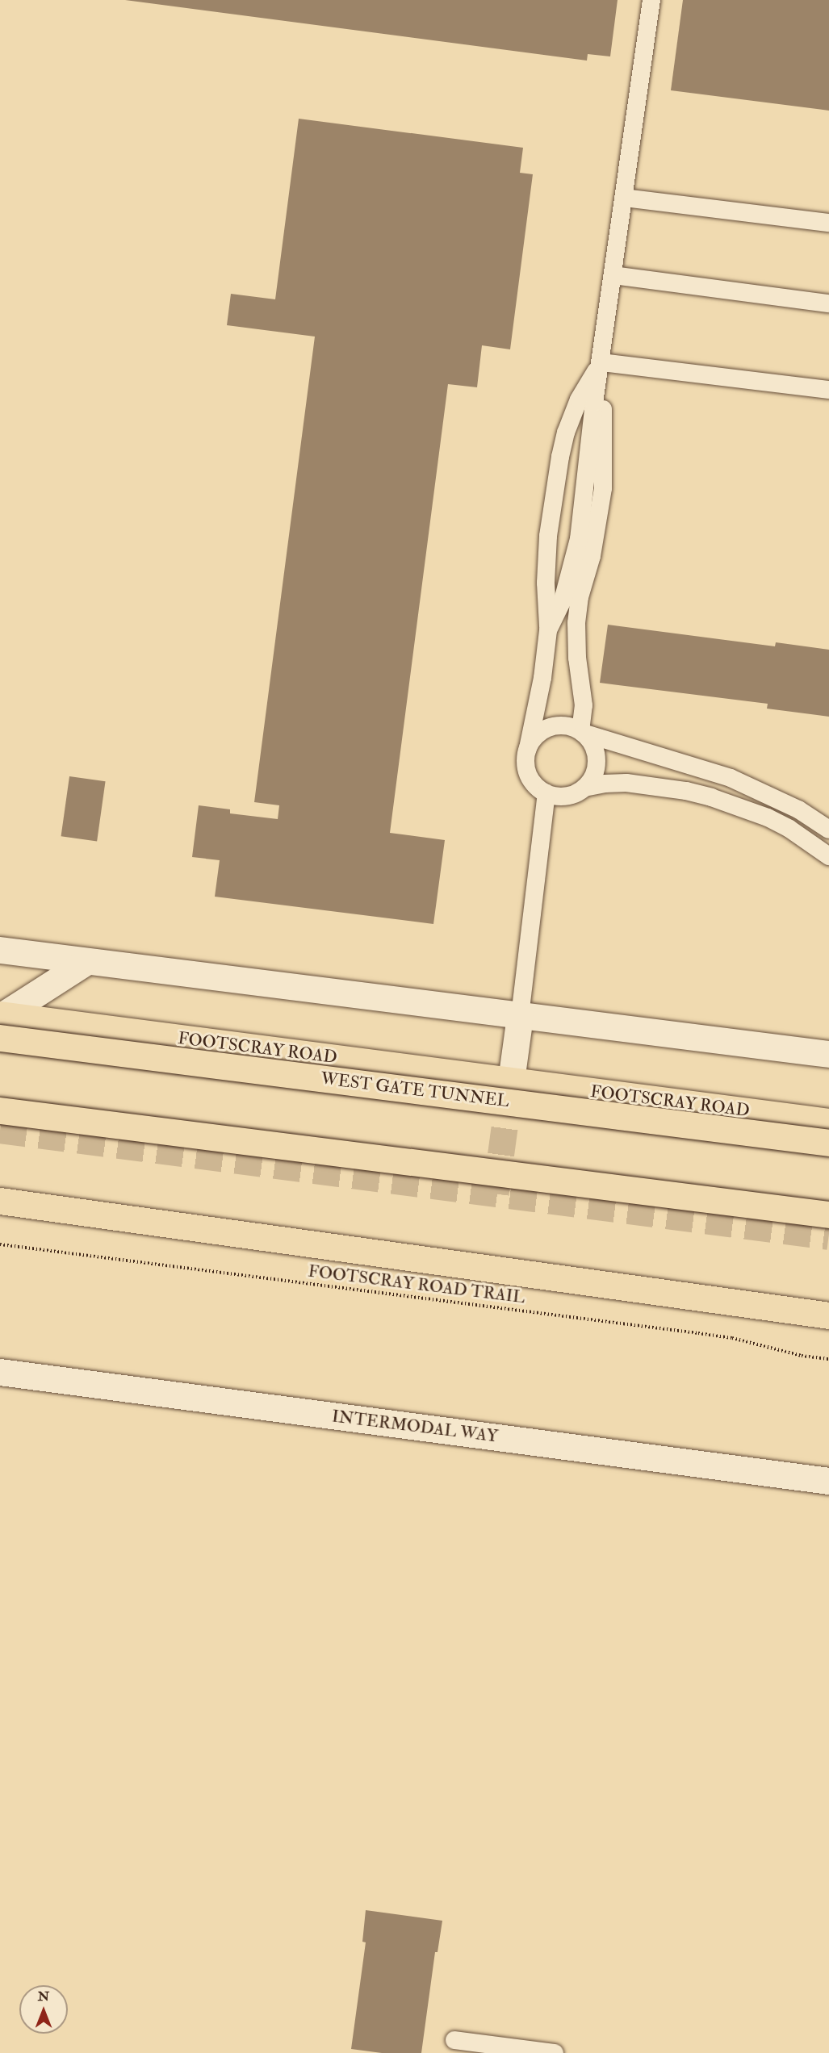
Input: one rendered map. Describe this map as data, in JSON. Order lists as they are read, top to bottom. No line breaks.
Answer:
{"streets":{"main road":["FOOTSCRAY ROAD","WEST GATE TUNNEL"],"street":["INTERMODAL WAY"],"path":["FOOTSCRAY ROAD TRAIL"]},"crossings":[["FOOTSCRAY ROAD","WEST GATE TUNNEL"]],"north":"top"}
